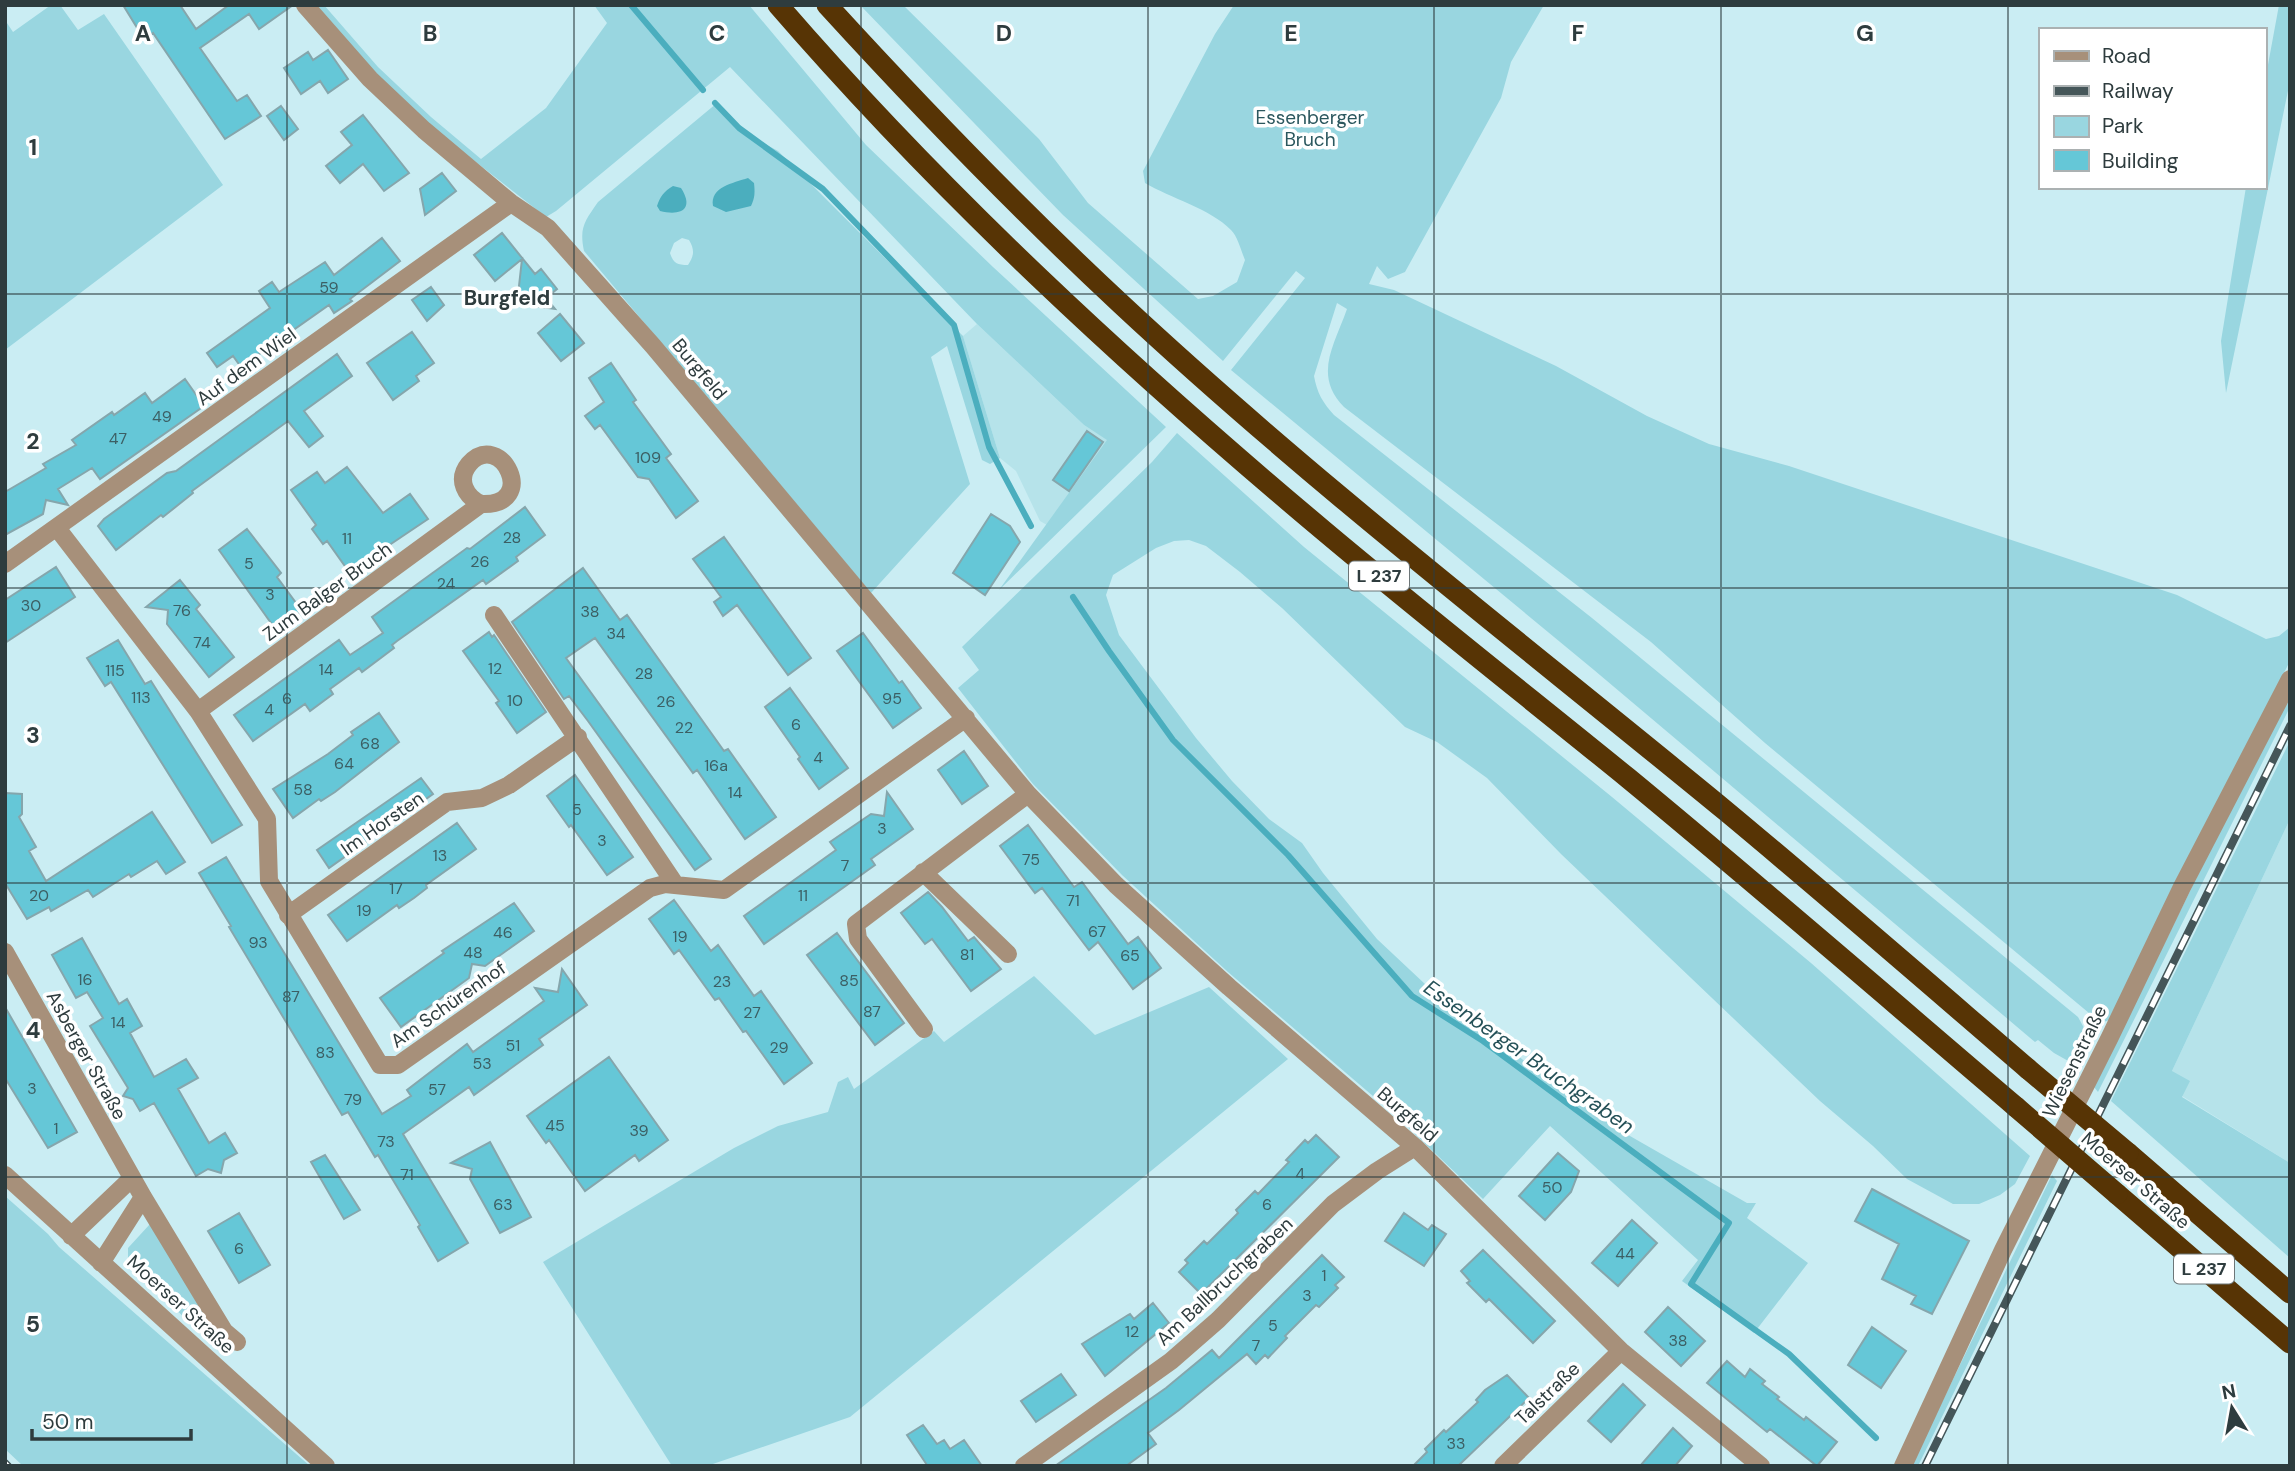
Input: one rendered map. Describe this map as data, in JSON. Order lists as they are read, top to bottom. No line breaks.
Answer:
{"streets":{"highway":["L 237","Moerser Straße"],"street":["Auf dem Wiel","Burgfeld","Zum Balger Bruch","Im Horsten","Am Schürenhof","Asberger Straße","Wiesenstraße","Am Ballbruchgraben","Talstraße"]},"crossings":[["Auf dem Wiel","Burgfeld"],["Auf dem Wiel","Am Schürenhof"],["Burgfeld","Am Schürenhof"],["Burgfeld","Am Ballbruchgraben"],["Burgfeld","Talstraße"],["Zum Balger Bruch","Am Schürenhof"],["Im Horsten","Am Schürenhof"]],"districts":["Burgfeld"],"water":["Essenberger Bruchgraben"],"parks":["Essenberger Bruch"],"house_numbers":["59","49","47","109","28","11","26","5","24","3","30","76","38","34","74","12","14","115","28","113","6","95","10","26","4","6","22","68","4","64","16a","58","14","5","3","3","13","75","7","17","20","11","71","19","67","46","19","93","48","81","65","16","85","23","87","87","27","14","51","29","83","53","3","57","79","45","1","39","73","4","71","50","63","6","6","44","1","3","5","12","38","7","33"],"legend":["Road","Railway","Park","Building"],"scale_bar":"50 m","north":"top","grid":{"columns":["A","B","C","D","E","F","G"],"rows":["1","2","3","4","5"]}}
